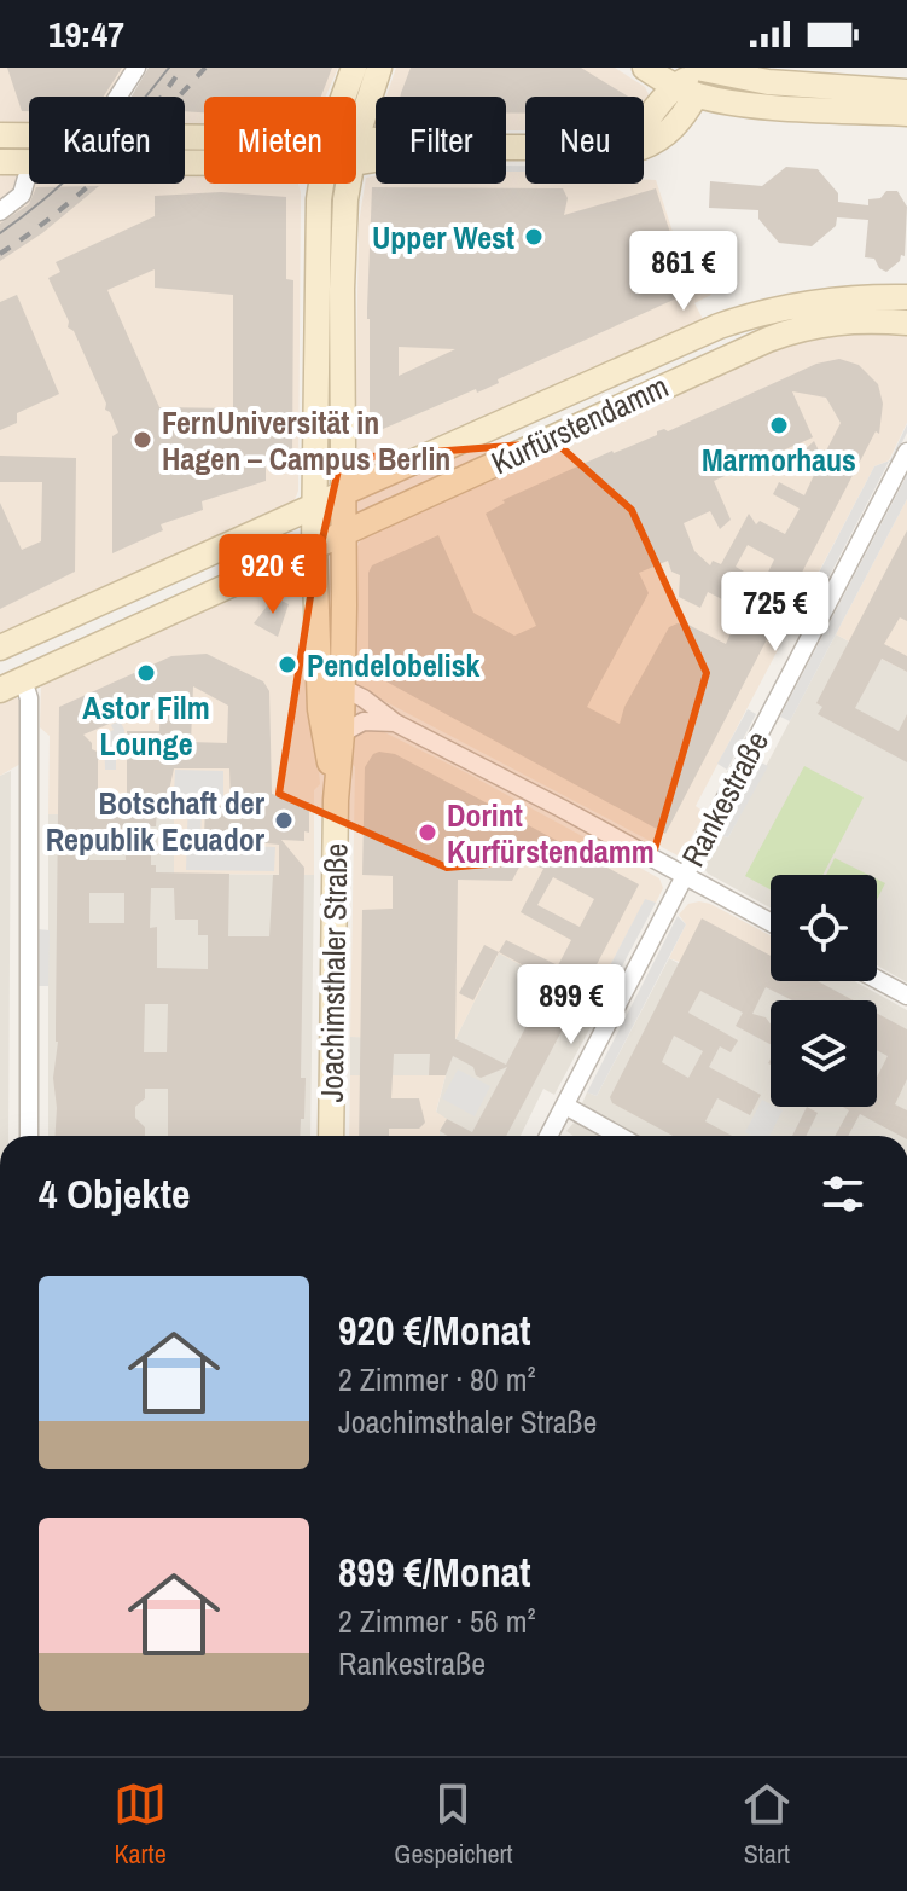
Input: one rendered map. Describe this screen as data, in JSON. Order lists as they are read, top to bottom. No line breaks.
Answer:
{"streets":{"main road":["Kurfürstendamm","Joachimsthaler Straße"],"street":["Rankestraße"]},"crossings":[["Kurfürstendamm","Joachimsthaler Straße"]],"places":["Upper West","Marmorhaus","FernUniversität in Hagen – Campus Berlin","Pendelobelisk","Astor Film Lounge","Botschaft der Republik Ecuador","Dorint Kurfürstendamm"],"page":{"status":"19:47","chip":["Kaufen","Mieten","Filter","Neu"],"price":["861 €","920 €","725 €","899 €"],"heading":"4 Objekte","list":[{"name":"920 €/Monat","note":"2 Zimmer · 80 m² · Joachimsthaler Straße"},{"name":"899 €/Monat","note":"2 Zimmer · 56 m² · Rankestraße"}],"tabs":["Karte","Gespeichert","Start"]}}
